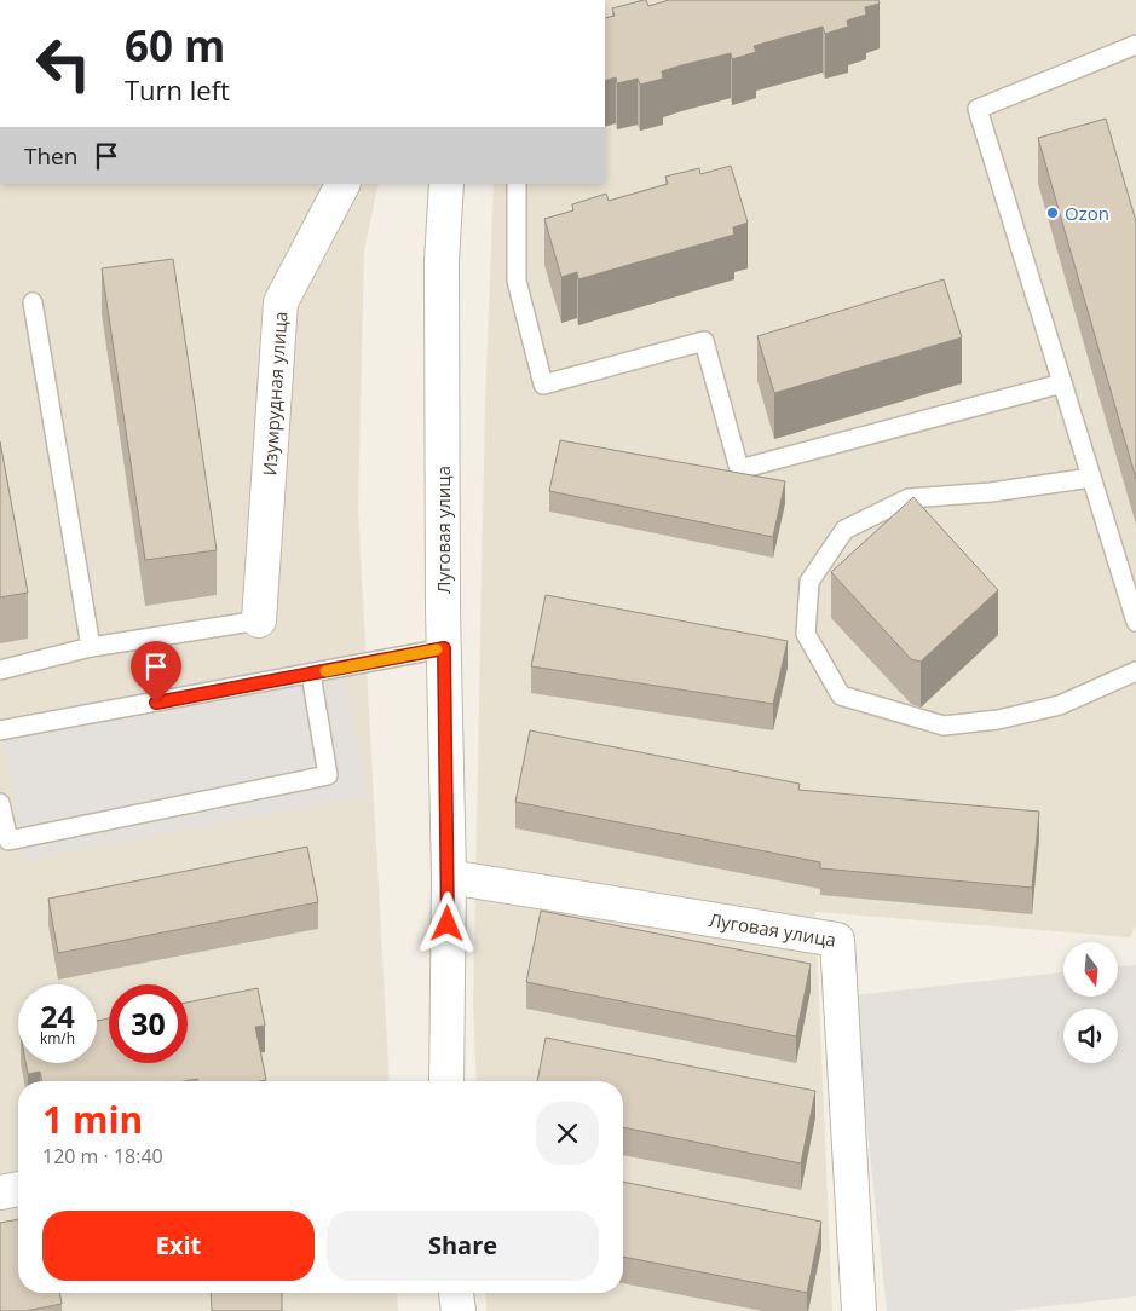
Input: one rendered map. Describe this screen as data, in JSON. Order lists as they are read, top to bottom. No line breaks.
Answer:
{"streets":{"street":["Изумрудная улица","Луговая улица"]},"places":["Ozon"],"north":"bottom","page":{"turn":["60 m","Turn left"],"then":"Then","speed":"24 km/h","limit":"30","heading":["1 min","120 m · 18:40"],"buttons":["Exit","Share"]}}
